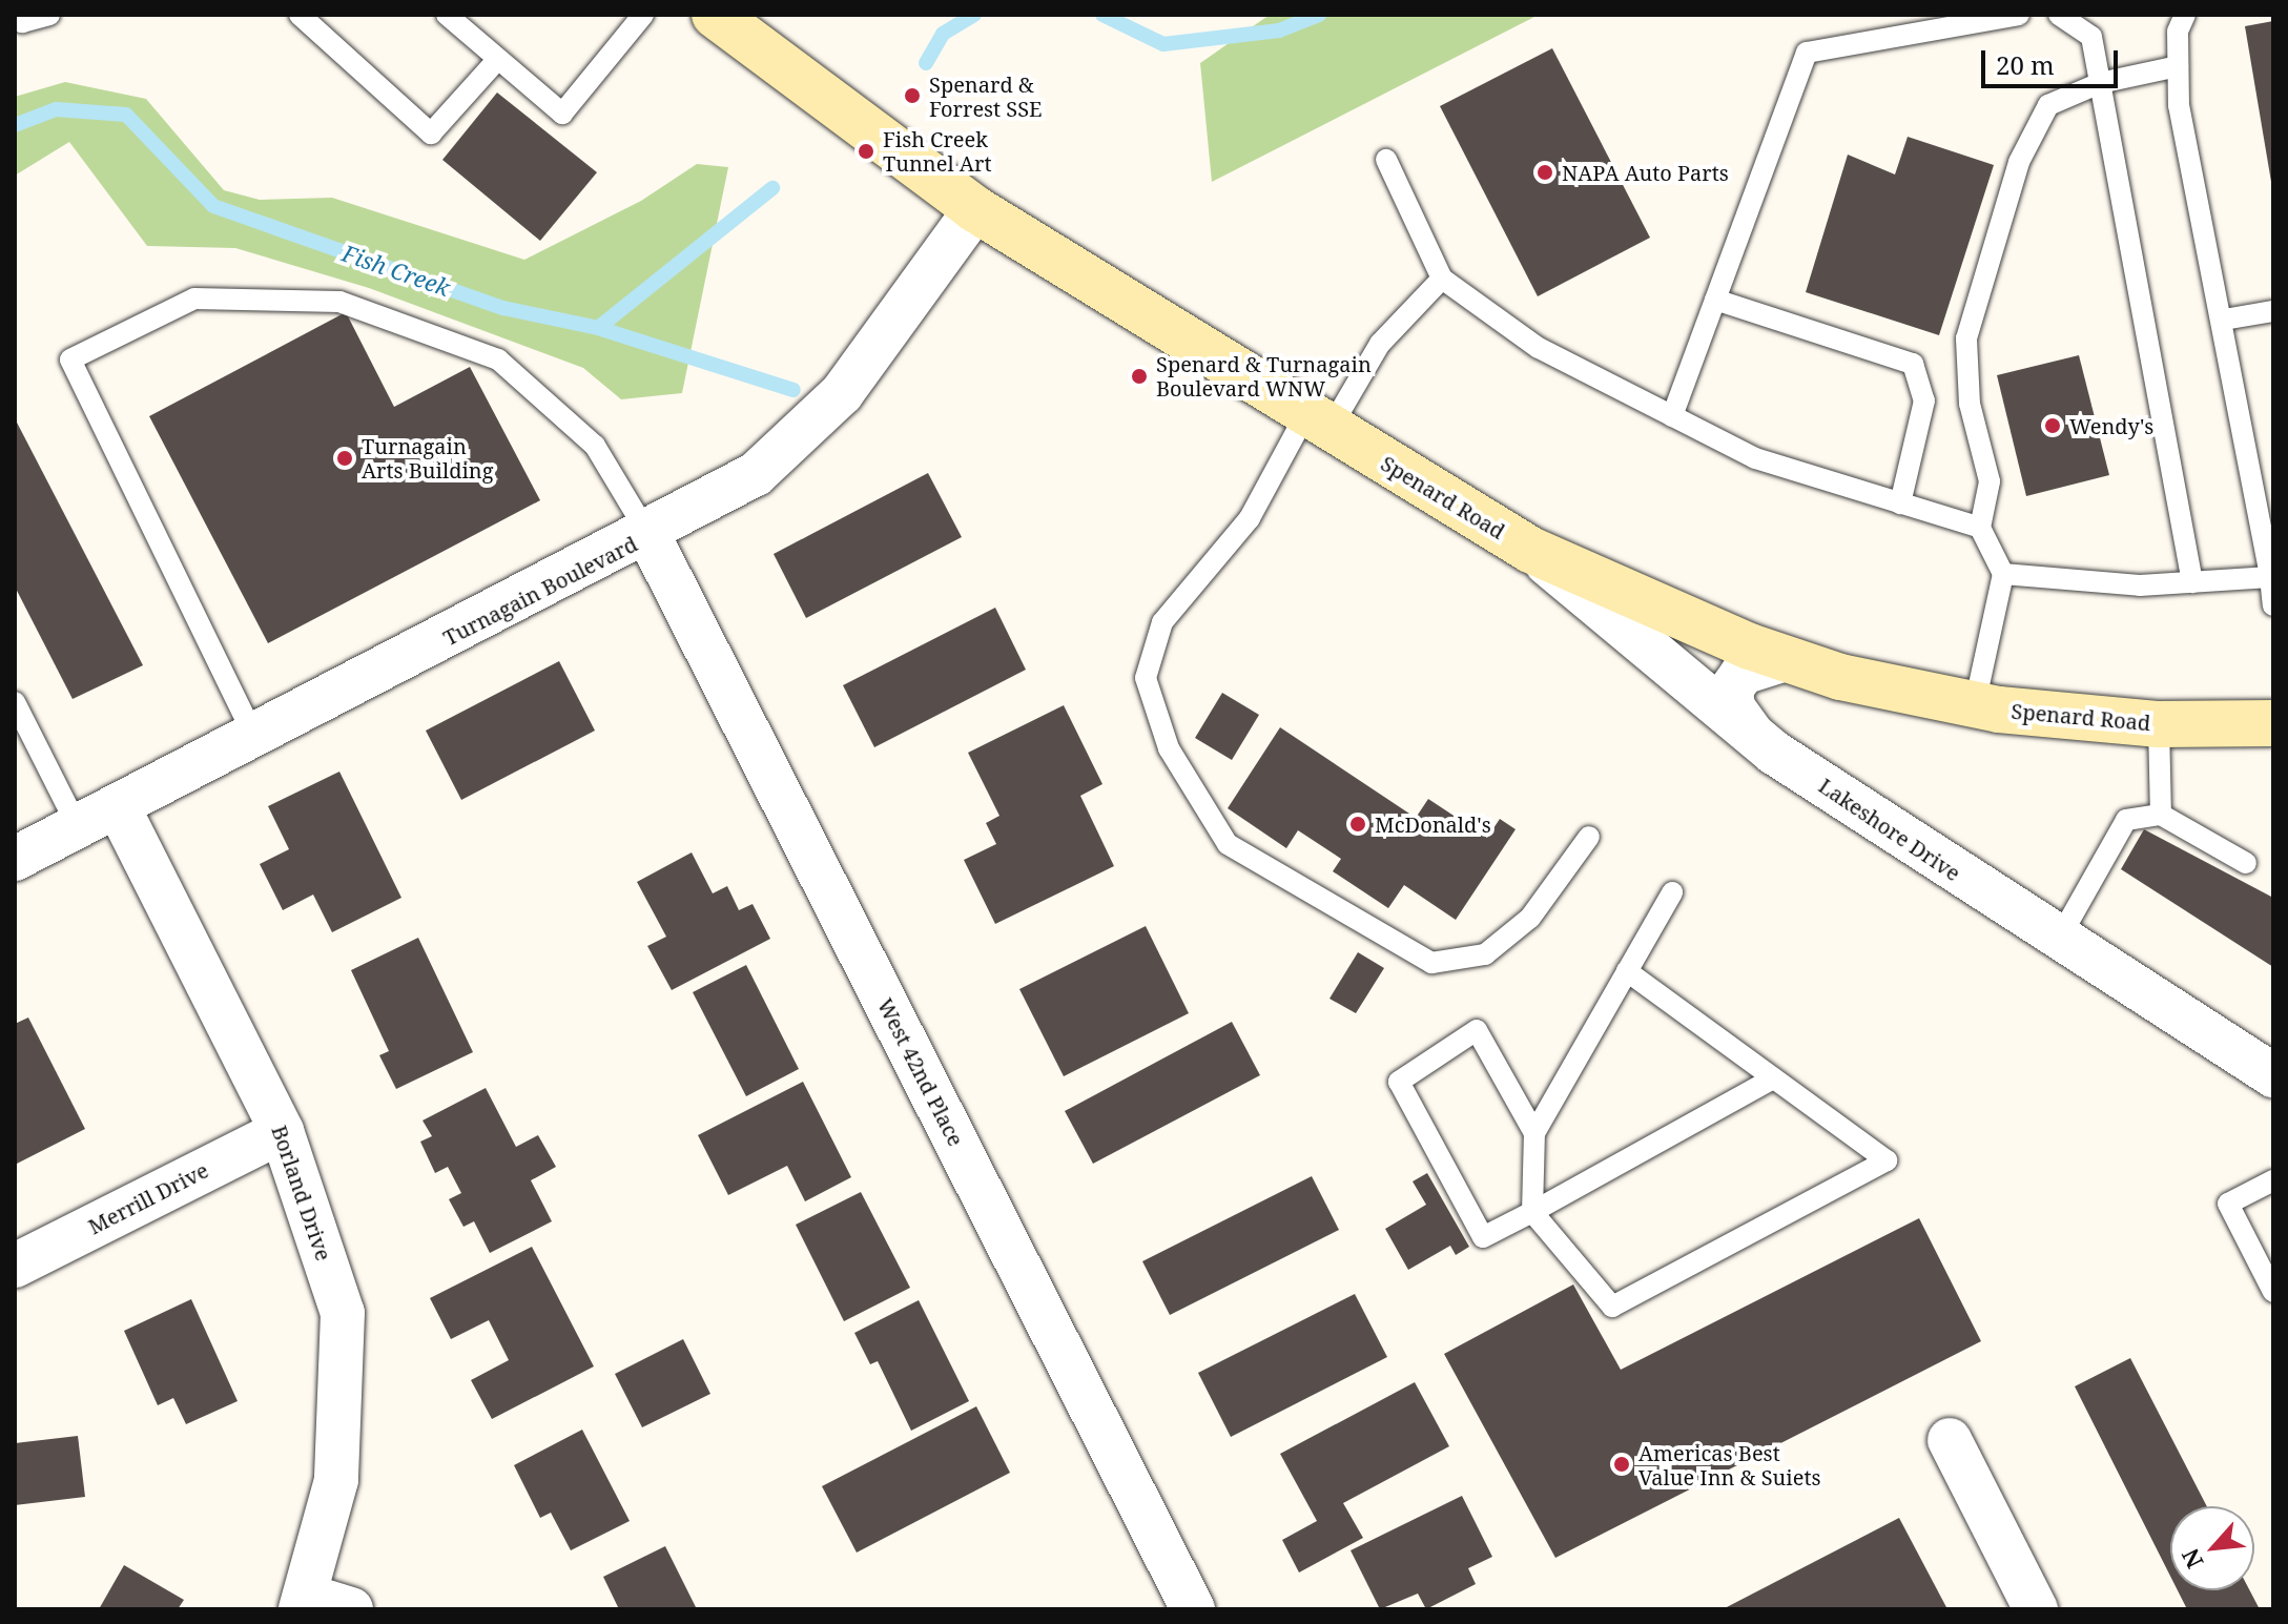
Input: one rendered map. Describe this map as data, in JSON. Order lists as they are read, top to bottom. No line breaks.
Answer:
{"streets":{"main road":["Spenard Road"],"street":["Turnagain Boulevard","Lakeshore Drive","West 42nd Place","Borland Drive","Merrill Drive"]},"crossings":[["Spenard Road","Turnagain Boulevard"],["Spenard Road","Lakeshore Drive"],["Turnagain Boulevard","West 42nd Place"],["Turnagain Boulevard","Borland Drive"],["Borland Drive","Merrill Drive"]],"water":["Fish Creek"],"places":["Spenard & Forrest SSE","Fish Creek Tunnel Art","NAPA Auto Parts","Spenard & Turnagain Boulevard WNW","Wendy's","Turnagain Arts Building","McDonald's","Americas Best Value Inn & Suiets"],"scale_bar":"20 m","north":"bottom left"}
